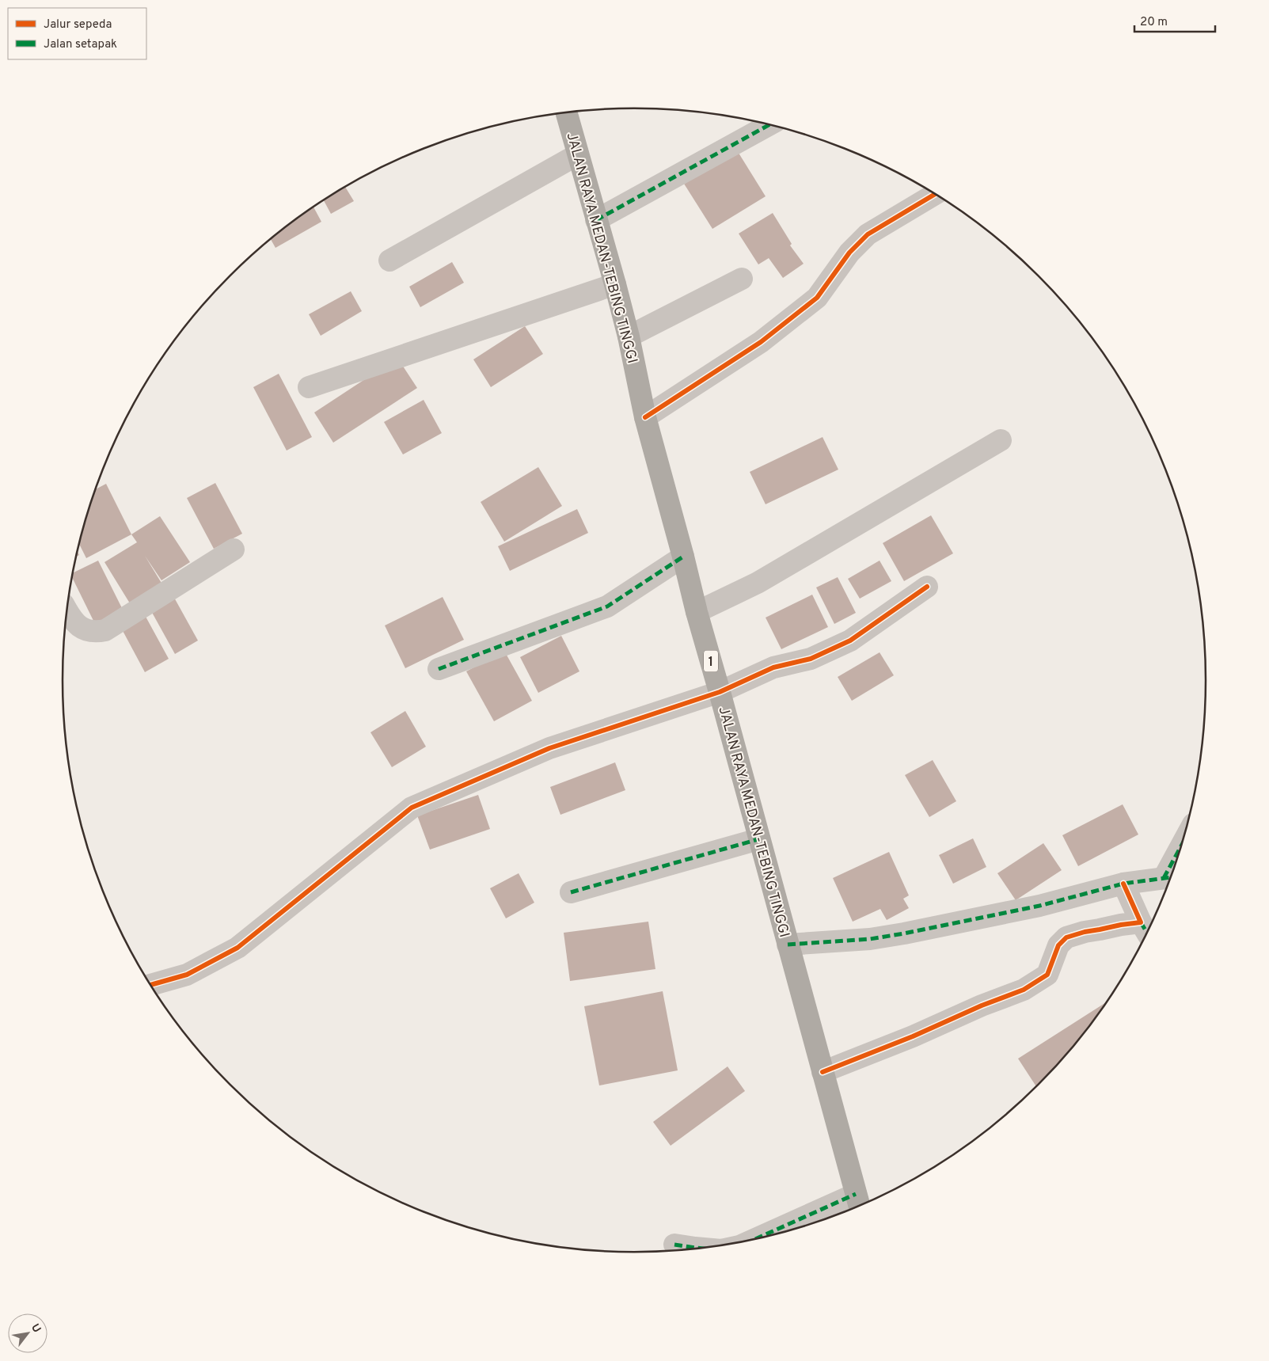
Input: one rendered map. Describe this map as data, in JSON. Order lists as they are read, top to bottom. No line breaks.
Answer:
{"streets":{"highway":["JALAN RAYA MEDAN-TEBING TINGGI","1"]},"legend":["Jalur sepeda","Jalan setapak"],"scale_bar":"20 m","north":"top right"}
